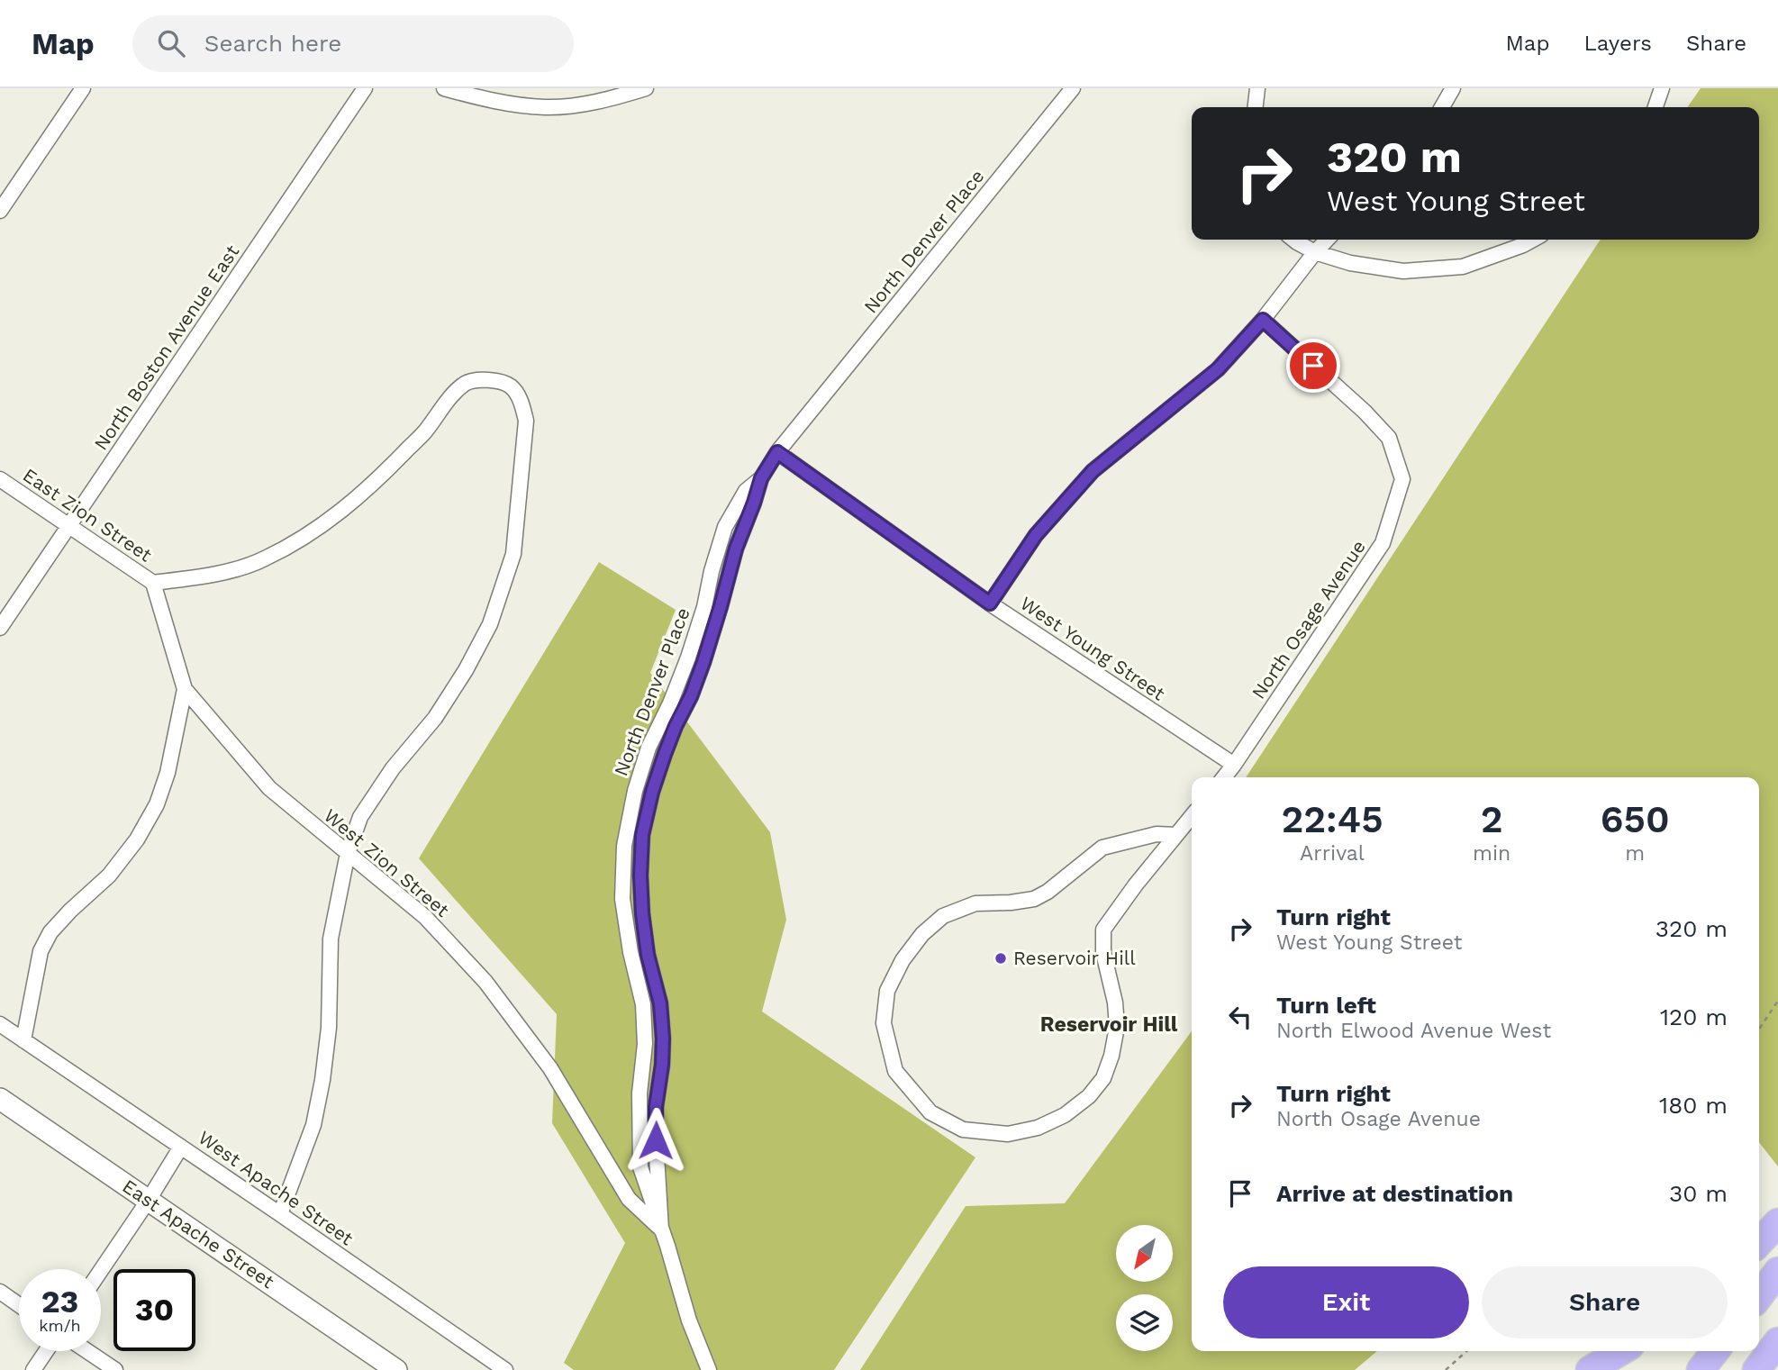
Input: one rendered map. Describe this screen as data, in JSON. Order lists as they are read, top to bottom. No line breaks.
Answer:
{"streets":{"main road":["East Apache Street"],"street":["North Denver Place","North Boston Avenue East","East Zion Street","North Osage Avenue","West Young Street","West Zion Street","West Apache Street"]},"crossings":[["North Denver Place","West Young Street"],["North Denver Place","West Zion Street"],["North Boston Avenue East","East Zion Street"],["North Osage Avenue","West Young Street"]],"districts":["Reservoir Hill"],"places":["Reservoir Hill"],"north":"bottom left","page":{"header":"Map","search":"Search here","nav":["Map","Layers","Share"],"turn":["320 m","West Young Street"],"eta":["22:45","Arrival","2","min","650","m"],"list":[{"name":"Turn right","note":"West Young Street","value":"320 m"},{"name":"Turn left","note":"North Elwood Avenue West","value":"120 m"},{"name":"Turn right","note":"North Osage Avenue","value":"180 m"},{"name":"Arrive at destination","value":"30 m"}],"buttons":["Exit","Share"],"speed":"23 km/h","limit":"30"}}
